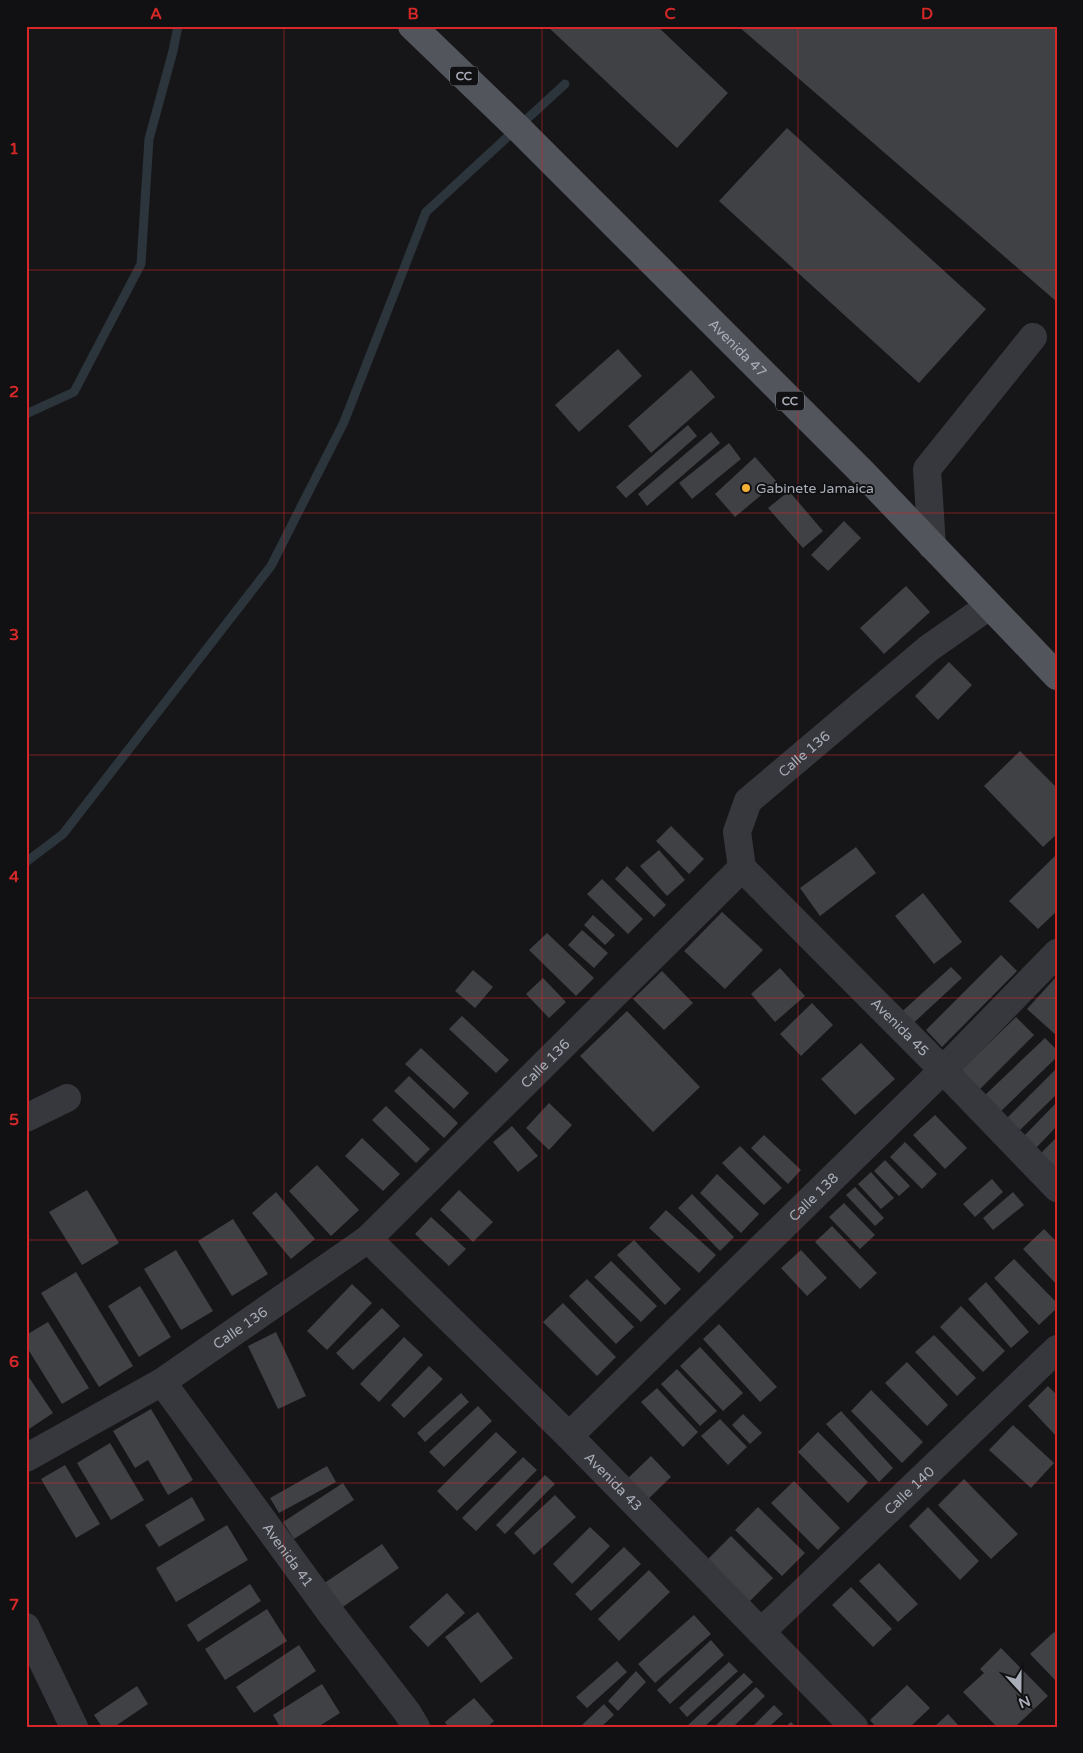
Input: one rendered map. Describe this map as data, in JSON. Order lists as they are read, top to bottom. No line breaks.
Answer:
{"streets":{"main road":["CC","Avenida 47"],"street":["Calle 136","Avenida 45","Calle 138","Avenida 43","Calle 140","Avenida 41"]},"crossings":[["Avenida 47","Calle 136"],["Calle 136","Avenida 45"],["Calle 136","Avenida 43"],["Calle 136","Avenida 41"],["Avenida 45","Calle 138"],["Calle 138","Avenida 43"],["Avenida 43","Calle 140"]],"places":["Gabinete Jamaica"],"north":"bottom","grid":{"columns":["A","B","C","D"],"rows":["1","2","3","4","5","6","7"]}}
